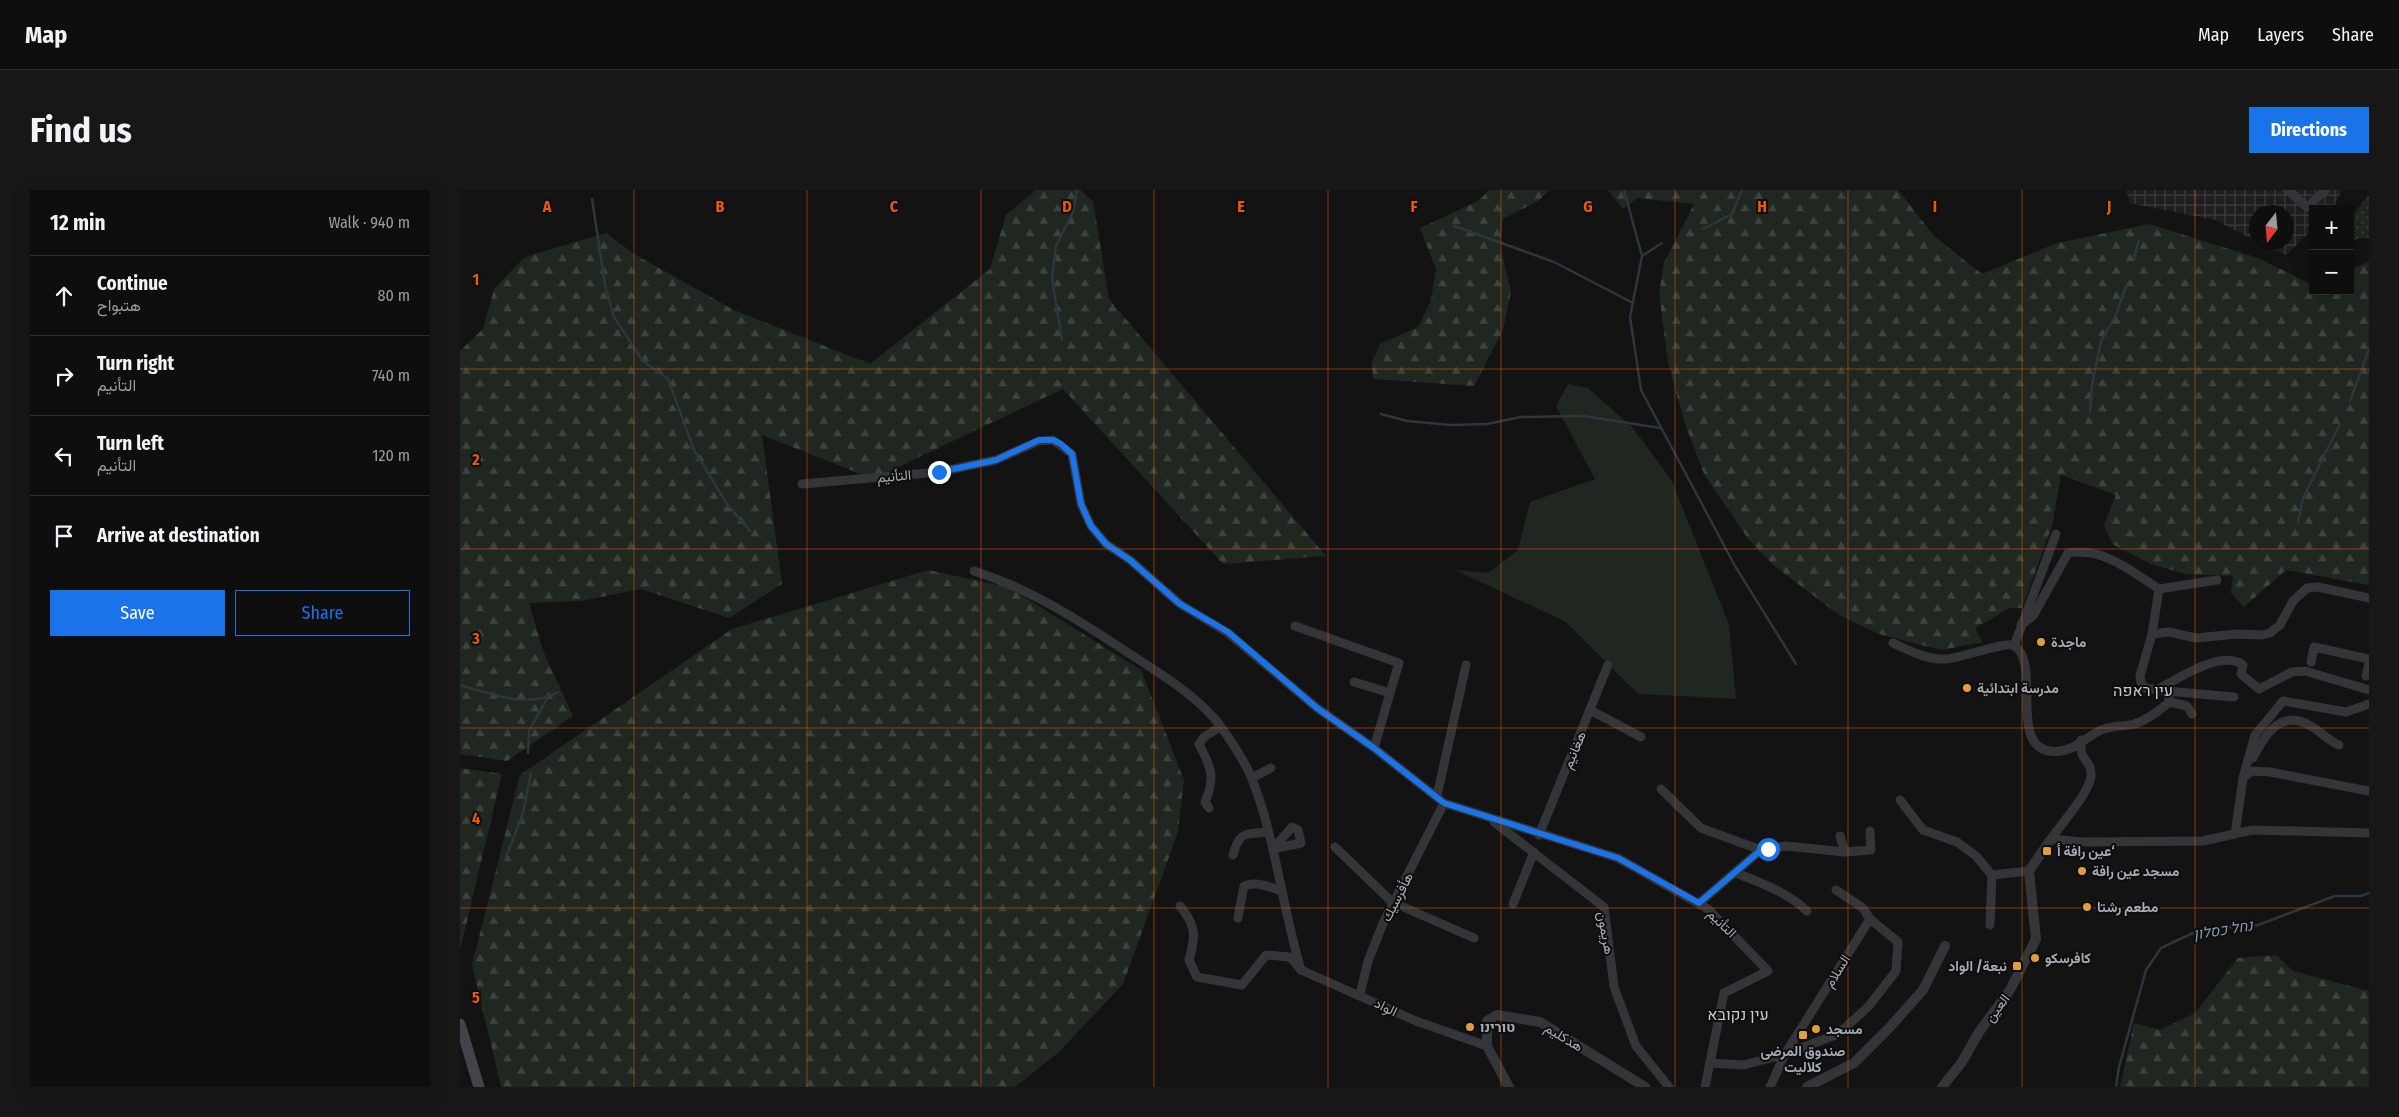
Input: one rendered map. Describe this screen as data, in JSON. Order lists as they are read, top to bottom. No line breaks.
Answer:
{"streets":{"street":["التأنيم","هغانيم","هأفرسيك","هريمون","السلام","الواد","العين","هدكليم"]},"crossings":[["التأنيم","هغانيم"],["التأنيم","هأفرسيك"],["التأنيم","هريمون"],["هأفرسيك","الواد"],["الواد","هدكليم"]],"districts":["עין ראפה","עין נקובא"],"water":["נחל כסלון"],"places":{"other":["ماجدة","مدرسة ابتدائية","مسجد عين رافة","مطعم رشتا","كافرسكو","טורינו","مسجد"],"transit":["عين رافة أ‘","نبعة/ الواد","صندوق المرضى كلاليت"]},"north":"bottom","page":{"header":"Map","nav":["Map","Layers","Share"],"buttons":["Directions",["Save","Share"]],"title":"Find us","heading":["12 min","Walk · 940 m"],"map_buttons":["+","−"],"list":[["Continue","هتبواح","80 m"],["Turn right","التأنيم","740 m"],["Turn left","التأنيم","120 m"],"Arrive at destination"]},"grid":{"columns":["A","B","C","D","E","F","G","H","I","J"],"rows":["1","2","3","4","5"]}}
